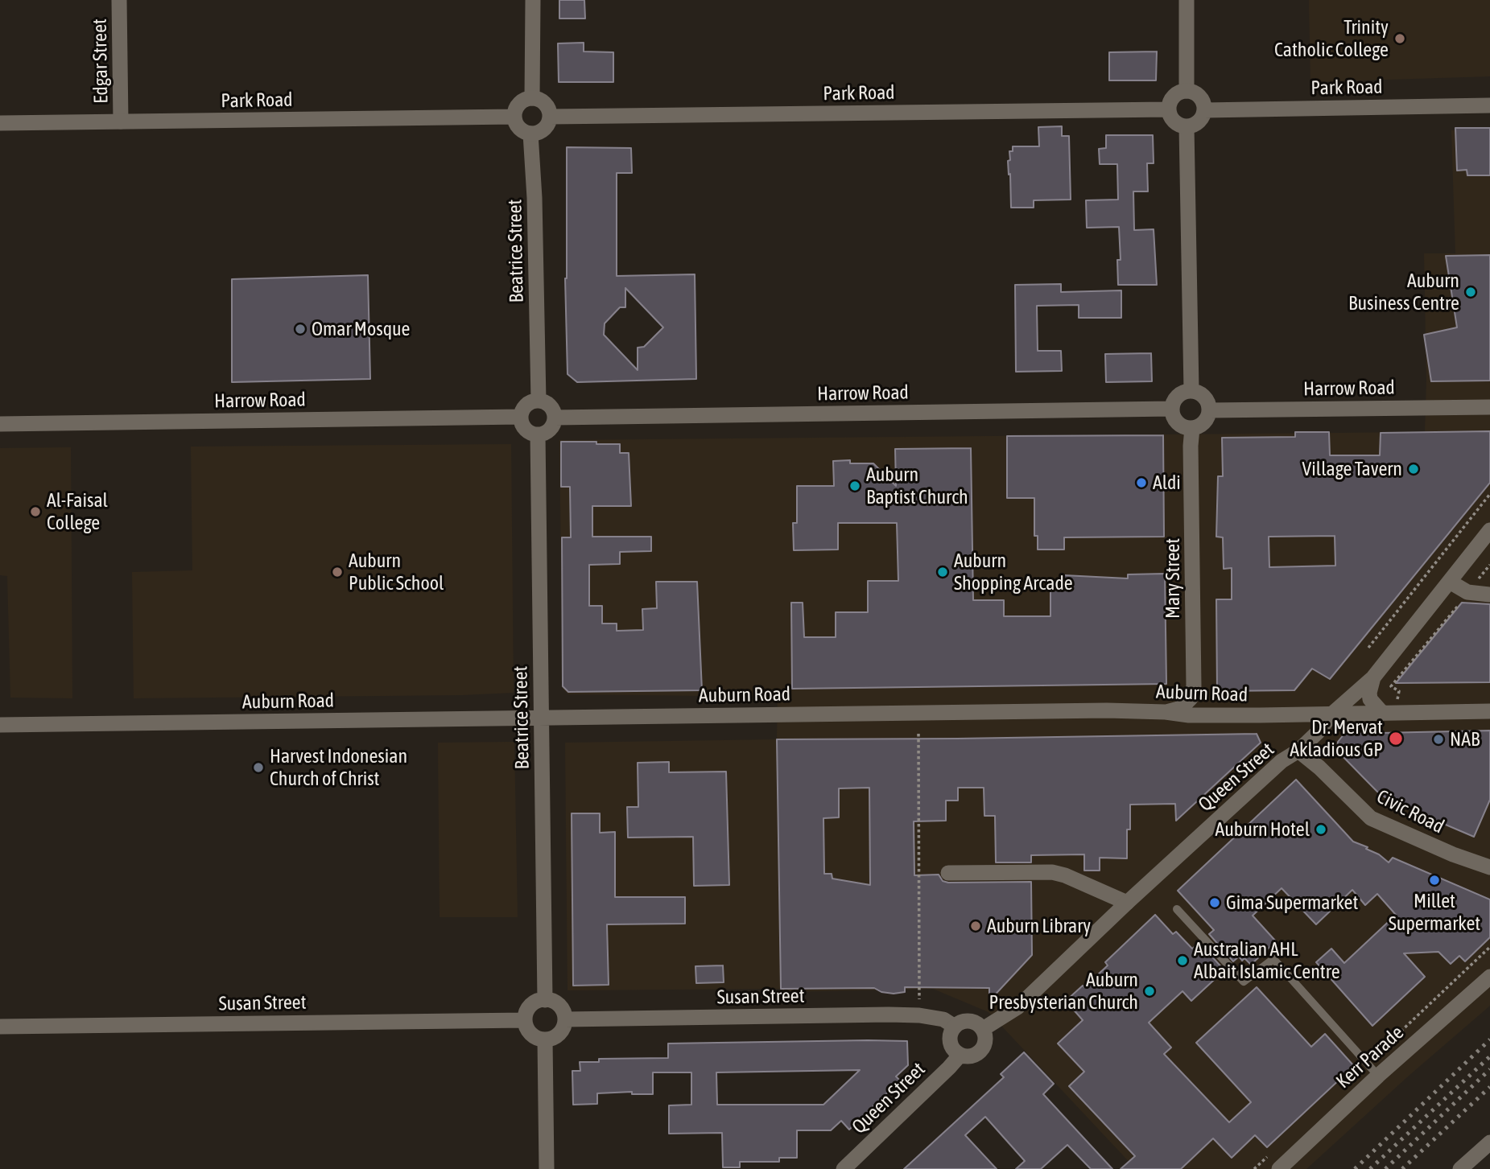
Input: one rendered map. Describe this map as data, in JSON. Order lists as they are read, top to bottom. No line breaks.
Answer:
{"streets":{"street":["Edgar Street","Park Road","Beatrice Street","Harrow Road","Mary Street","Auburn Road","Queen Street","Civic Road","Susan Street","Kerr Parade"]},"crossings":[["Edgar Street","Park Road"],["Park Road","Beatrice Street"],["Beatrice Street","Harrow Road"],["Beatrice Street","Auburn Road"],["Beatrice Street","Susan Street"],["Harrow Road","Mary Street"],["Mary Street","Auburn Road"],["Auburn Road","Queen Street"],["Queen Street","Civic Road"],["Queen Street","Susan Street"]],"places":["Trinity Catholic College","Auburn Business Centre","Omar Mosque","Village Tavern","Aldi","Auburn Baptist Church","Al-Faisal College","Auburn Public School","Auburn Shopping Arcade","Dr. Mervat Akladious GP","NAB","Harvest Indonesian Church of Christ","Auburn Hotel","Millet Supermarket","Gima Supermarket","Auburn Library","Australian AHL Albait Islamic Centre","Auburn Presbysterian Church"]}
